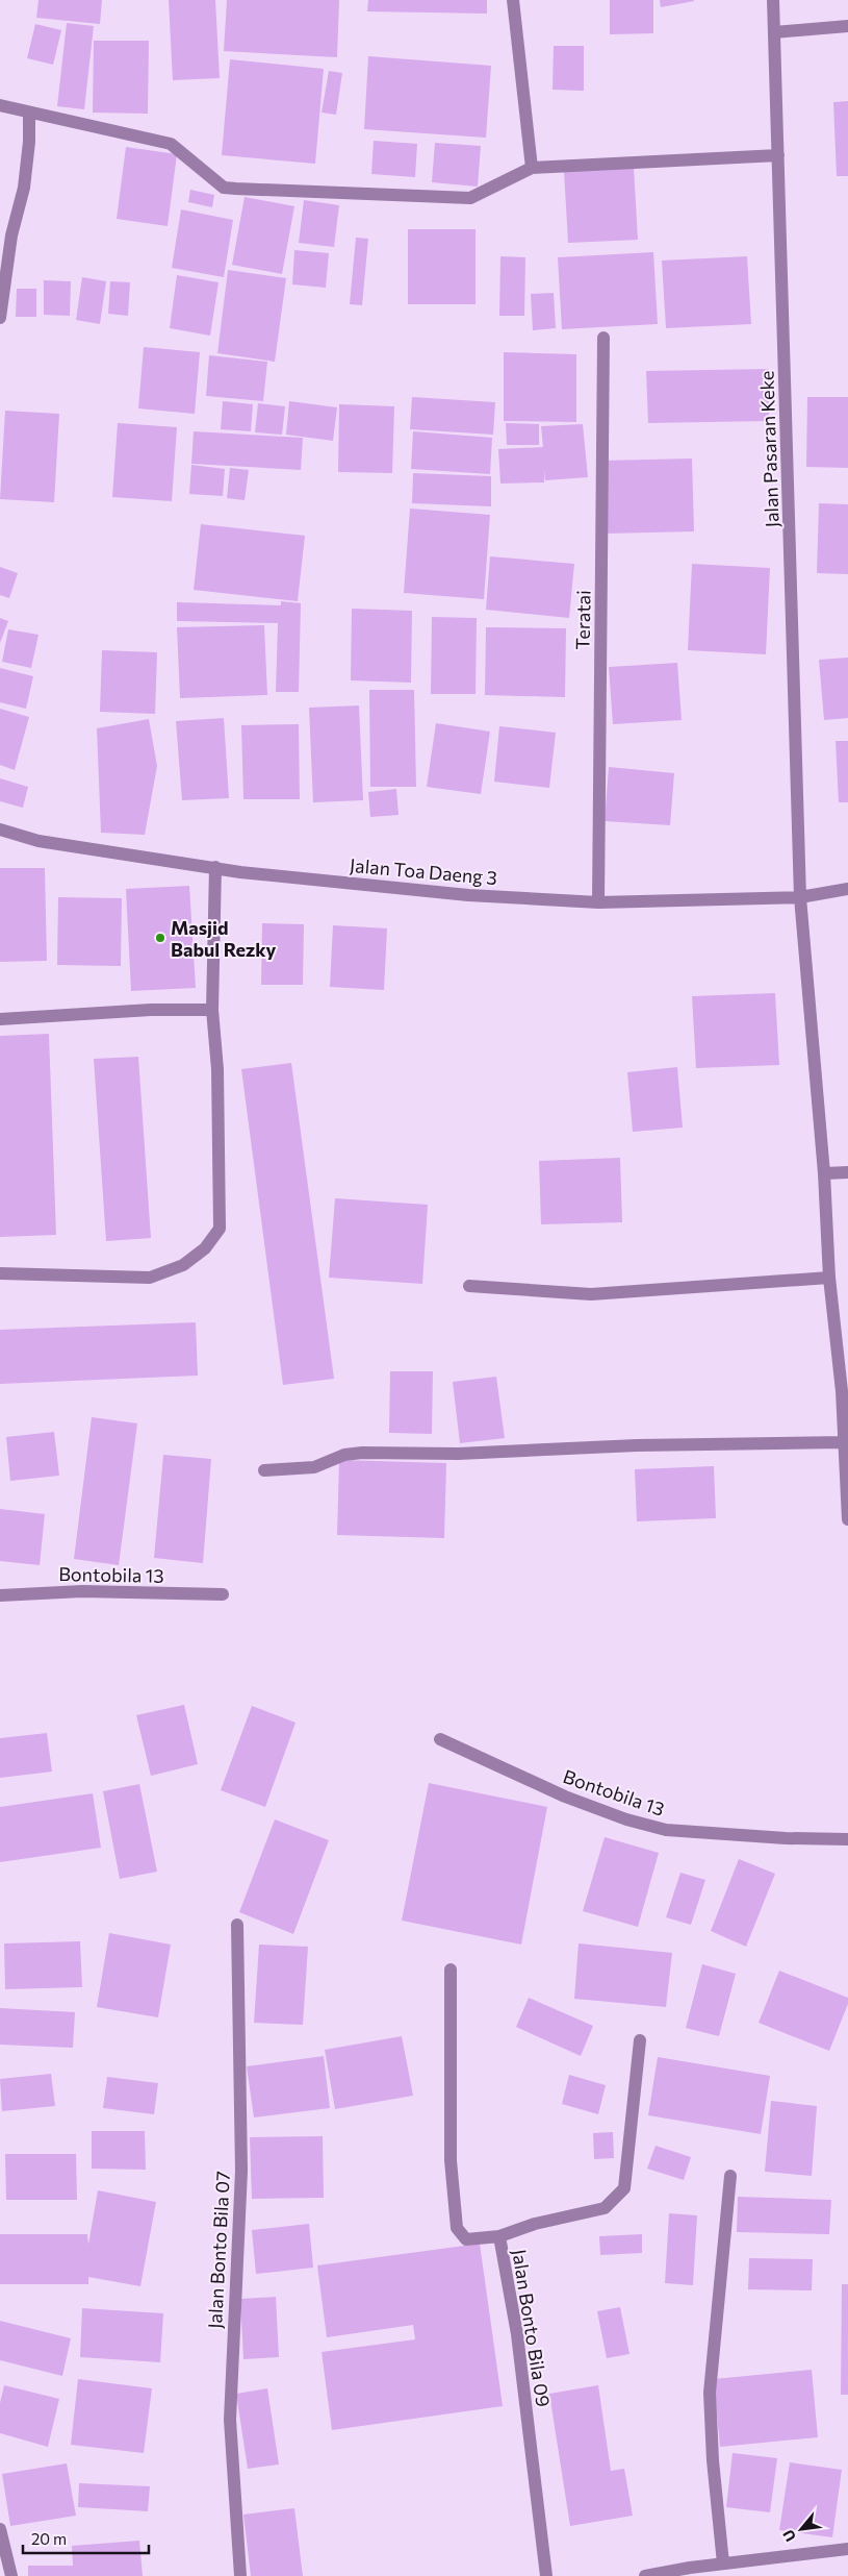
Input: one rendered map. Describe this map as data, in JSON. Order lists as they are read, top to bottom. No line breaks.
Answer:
{"streets":{"street":["Jalan Pasaran Keke","Teratai","Jalan Toa Daeng 3","Bontobila 13","Jalan Bonto Bila 07","Jalan Bonto Bila 09"]},"crossings":[["Jalan Pasaran Keke","Jalan Toa Daeng 3"],["Teratai","Jalan Toa Daeng 3"]],"places":["Masjid Babul Rezky"],"scale_bar":"20 m","north":"bottom left"}
